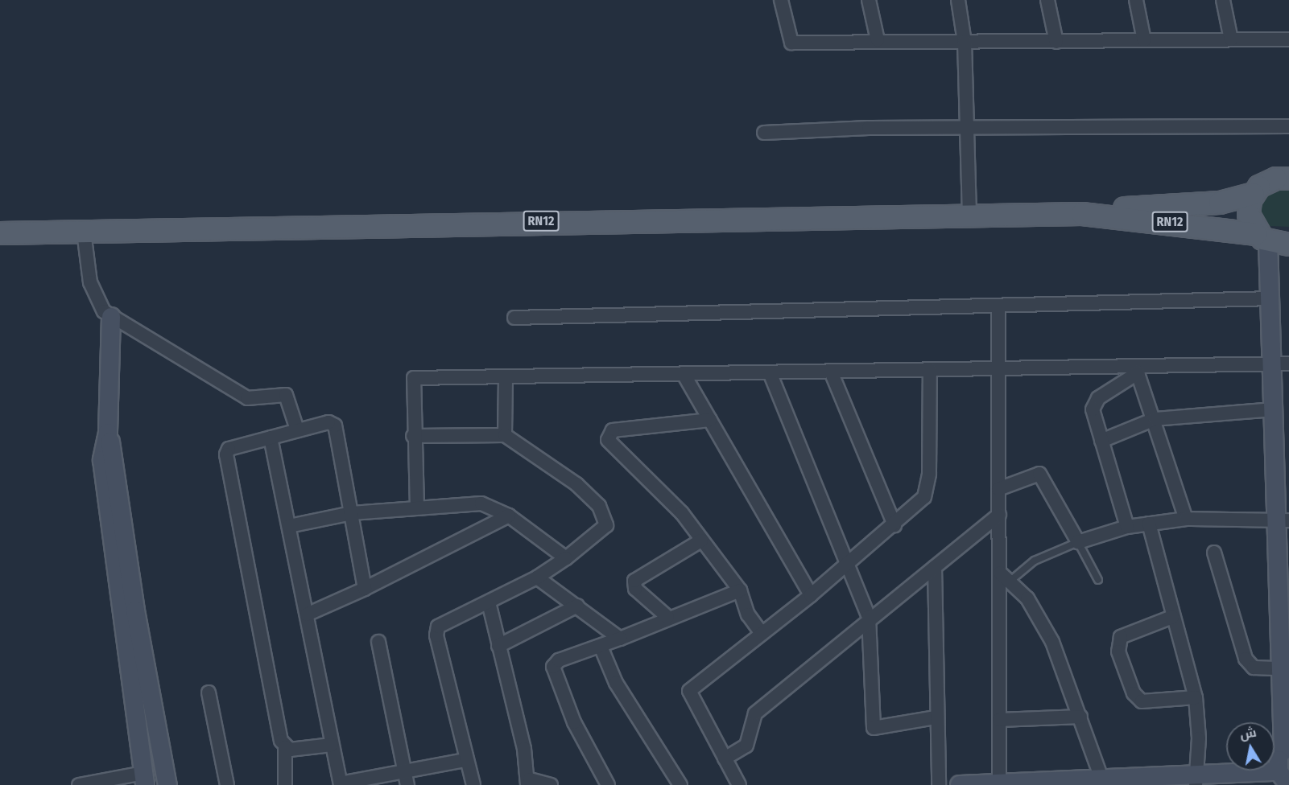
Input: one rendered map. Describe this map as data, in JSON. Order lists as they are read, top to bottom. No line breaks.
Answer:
{"streets":{"main road":["RN12"]},"north":"top"}
